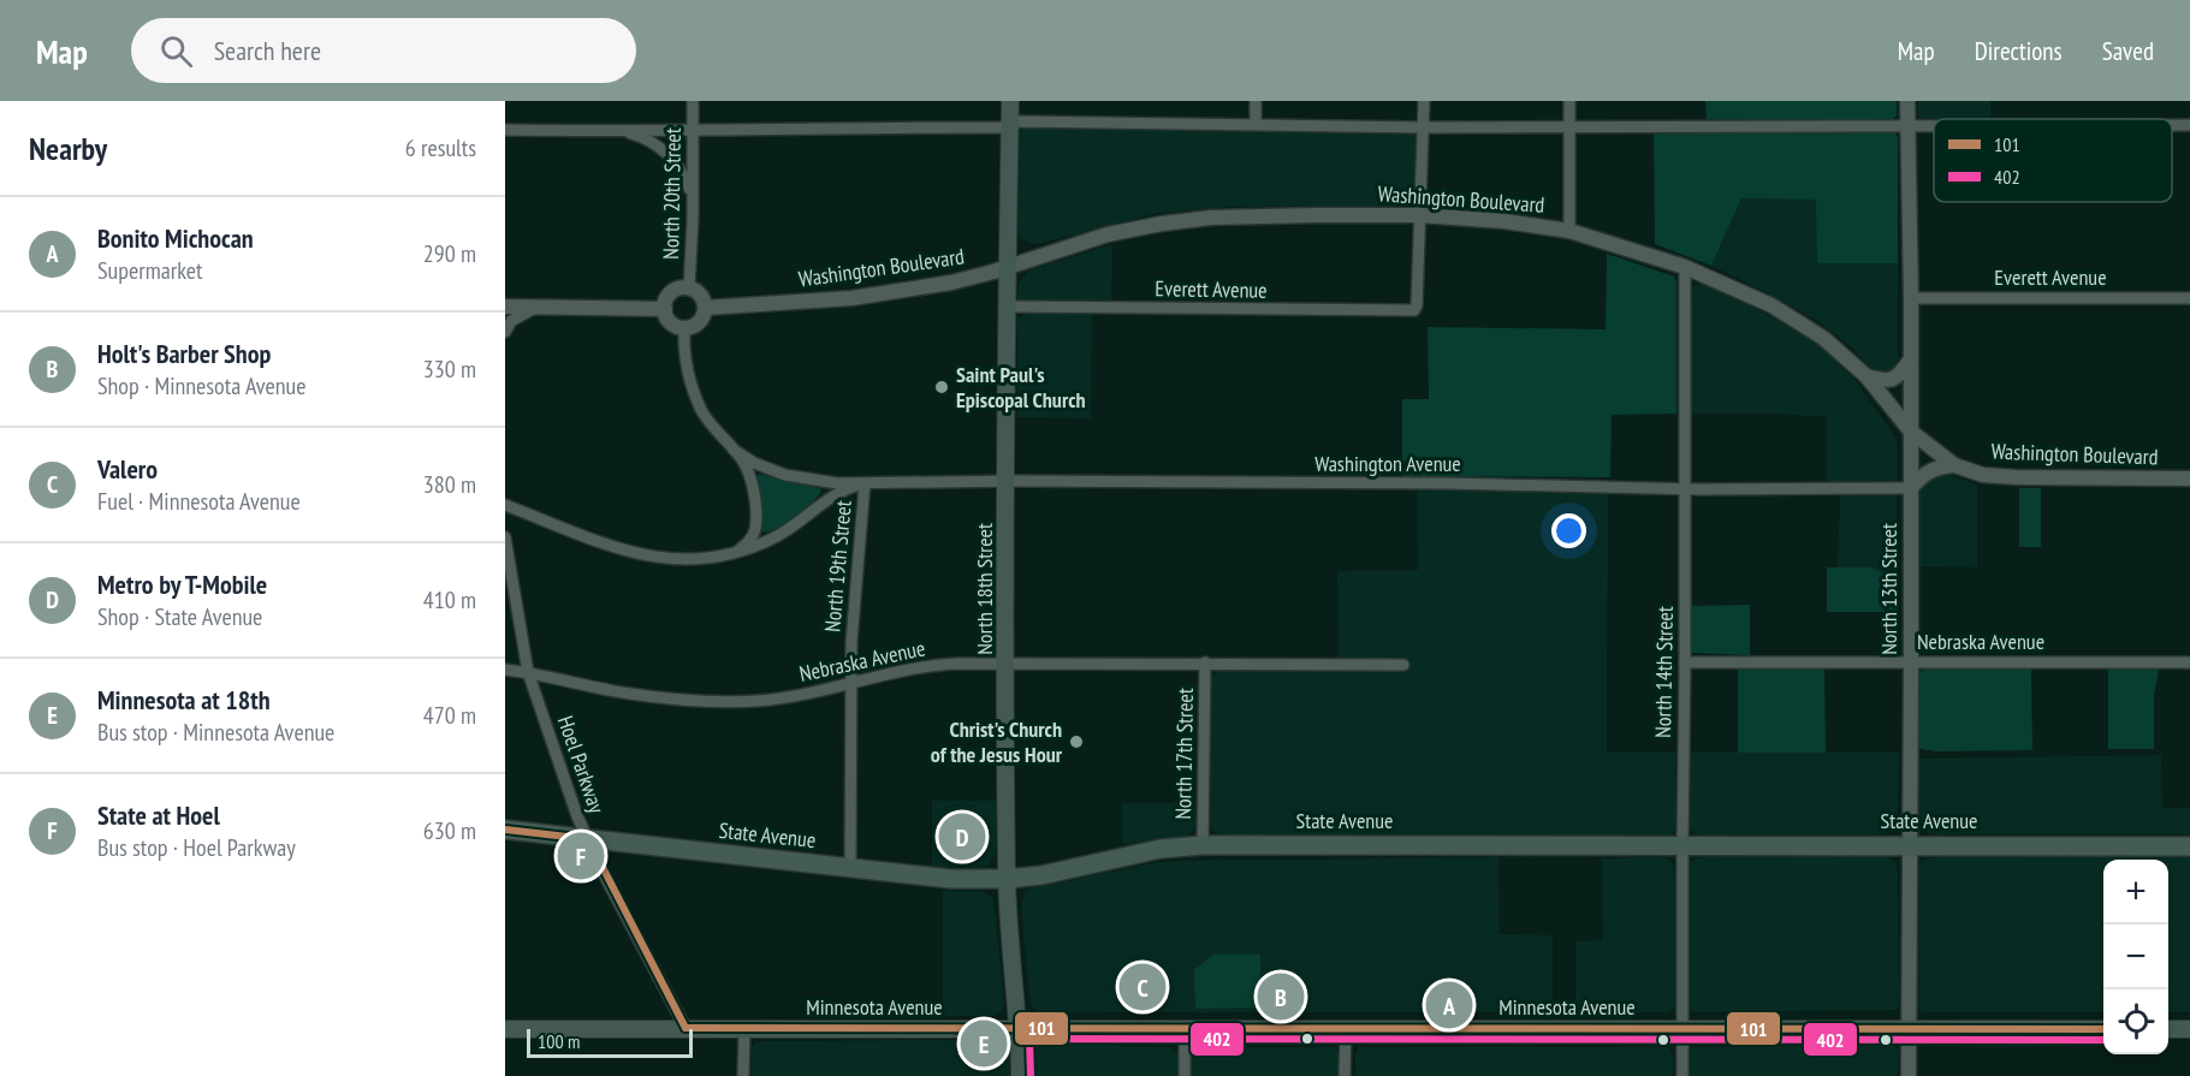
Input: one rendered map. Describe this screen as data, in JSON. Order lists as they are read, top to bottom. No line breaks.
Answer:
{"streets":{"main road":["North 18th Street","State Avenue","Minnesota Avenue"],"street":["North 20th Street","Washington Boulevard","Everett Avenue","Washington Avenue","North 19th Street","North 13th Street","Nebraska Avenue","North 14th Street","North 17th Street","Hoel Parkway"]},"crossings":[["North 20th Street","Washington Boulevard"],["Washington Boulevard","Everett Avenue"],["Washington Boulevard","North 18th Street"],["Washington Boulevard","North 13th Street"],["Washington Boulevard","North 14th Street"],["Everett Avenue","North 18th Street"],["Everett Avenue","North 13th Street"],["Washington Avenue","North 19th Street"],["Washington Avenue","North 18th Street"],["Washington Avenue","North 13th Street"],["Washington Avenue","North 14th Street"],["North 19th Street","Nebraska Avenue"],["North 19th Street","State Avenue"],["North 18th Street","Nebraska Avenue"],["North 18th Street","State Avenue"],["North 18th Street","Minnesota Avenue"],["North 13th Street","Nebraska Avenue"],["North 13th Street","State Avenue"],["North 13th Street","Minnesota Avenue"],["Nebraska Avenue","North 14th Street"],["Nebraska Avenue","North 17th Street"],["Nebraska Avenue","Hoel Parkway"],["North 14th Street","State Avenue"],["North 14th Street","Minnesota Avenue"],["North 17th Street","State Avenue"],["Hoel Parkway","State Avenue"],["Hoel Parkway","Minnesota Avenue"]],"places":["Saint Paul's Episcopal Church","Christ's Church of the Jesus Hour"],"lines":["transit line 101","transit line 402"],"legend":["101","402"],"scale_bar":"100 m","page":{"header":"Map","search":"Search here","nav":["Map","Directions","Saved"],"heading":["Nearby","6 results"],"list":[{"mark":"A","name":"Bonito Michocan","note":"Supermarket","value":"290 m"},{"mark":"B","name":"Holt's Barber Shop","note":"Shop · Minnesota Avenue","value":"330 m"},{"mark":"C","name":"Valero","note":"Fuel · Minnesota Avenue","value":"380 m"},{"mark":"D","name":"Metro by T-Mobile","note":"Shop · State Avenue","value":"410 m"},{"mark":"E","name":"Minnesota at 18th","note":"Bus stop · Minnesota Avenue","value":"470 m"},{"mark":"F","name":"State at Hoel","note":"Bus stop · Hoel Parkway","value":"630 m"}],"pins":["D","F","C","B","A","E"],"map_buttons":["+","−"],"scale":"100 m"}}
